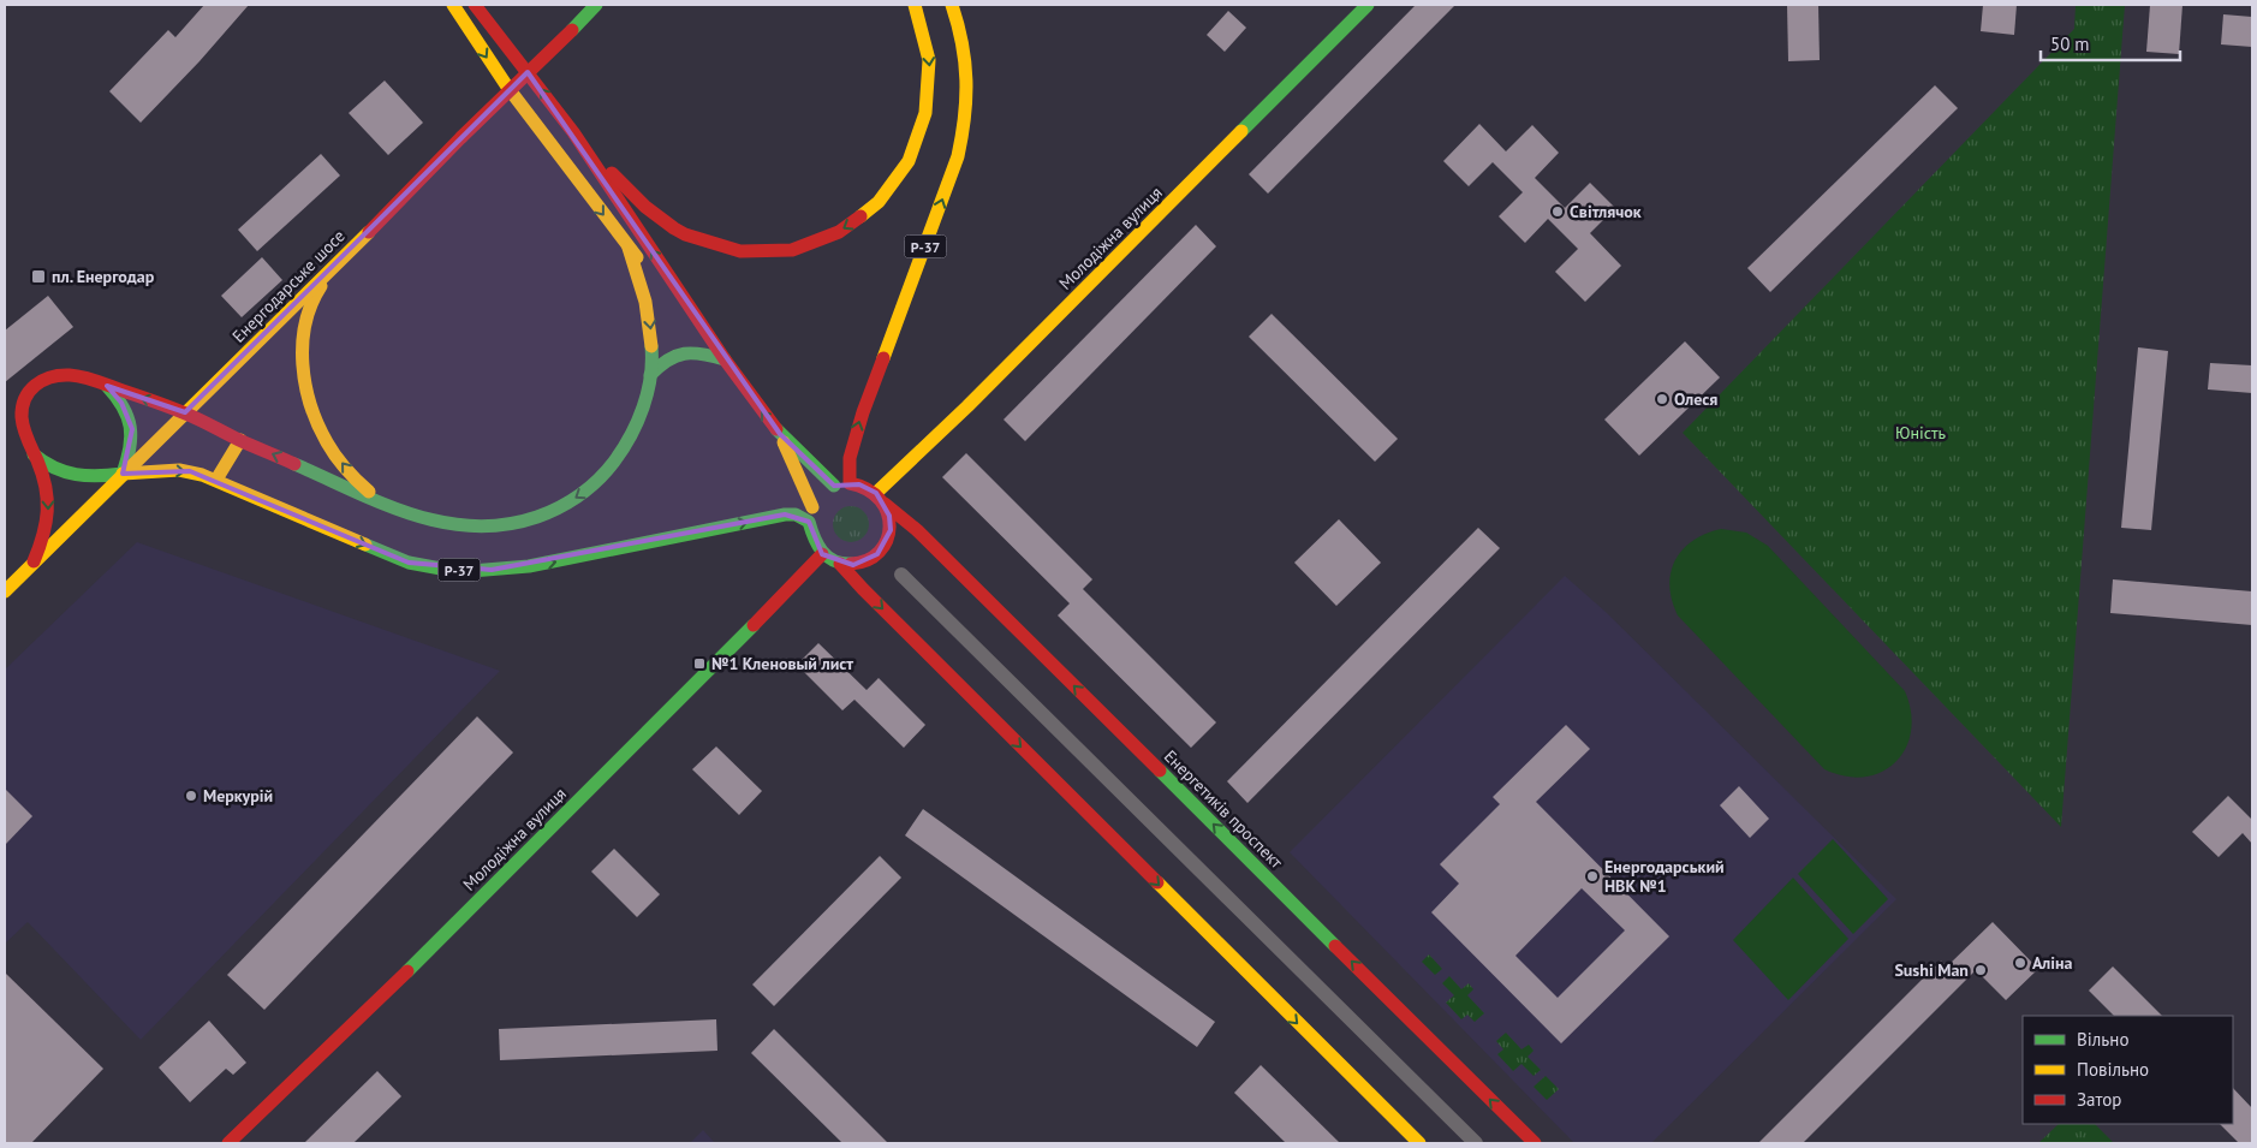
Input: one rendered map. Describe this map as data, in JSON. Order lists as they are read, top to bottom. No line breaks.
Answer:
{"streets":{"street":["Молодіжна вулиця","Р-37","Енергодарське шосе","Енергетиків проспект"]},"crossings":[["Молодіжна вулиця","Р-37"],["Молодіжна вулиця","Енергетиків проспект"],["Р-37","Енергодарське шосе"],["Р-37","Енергетиків проспект"]],"parks":["Юність"],"places":{"other":["Світлячок","Олеся","Меркурій","Енергодарський НВК №1","Аліна","Sushi Man"],"transit":["пл. Енергодар","№1 Кленовый лист"]},"legend":["Вільно","Повільно","Затор"],"scale_bar":"50 m"}
